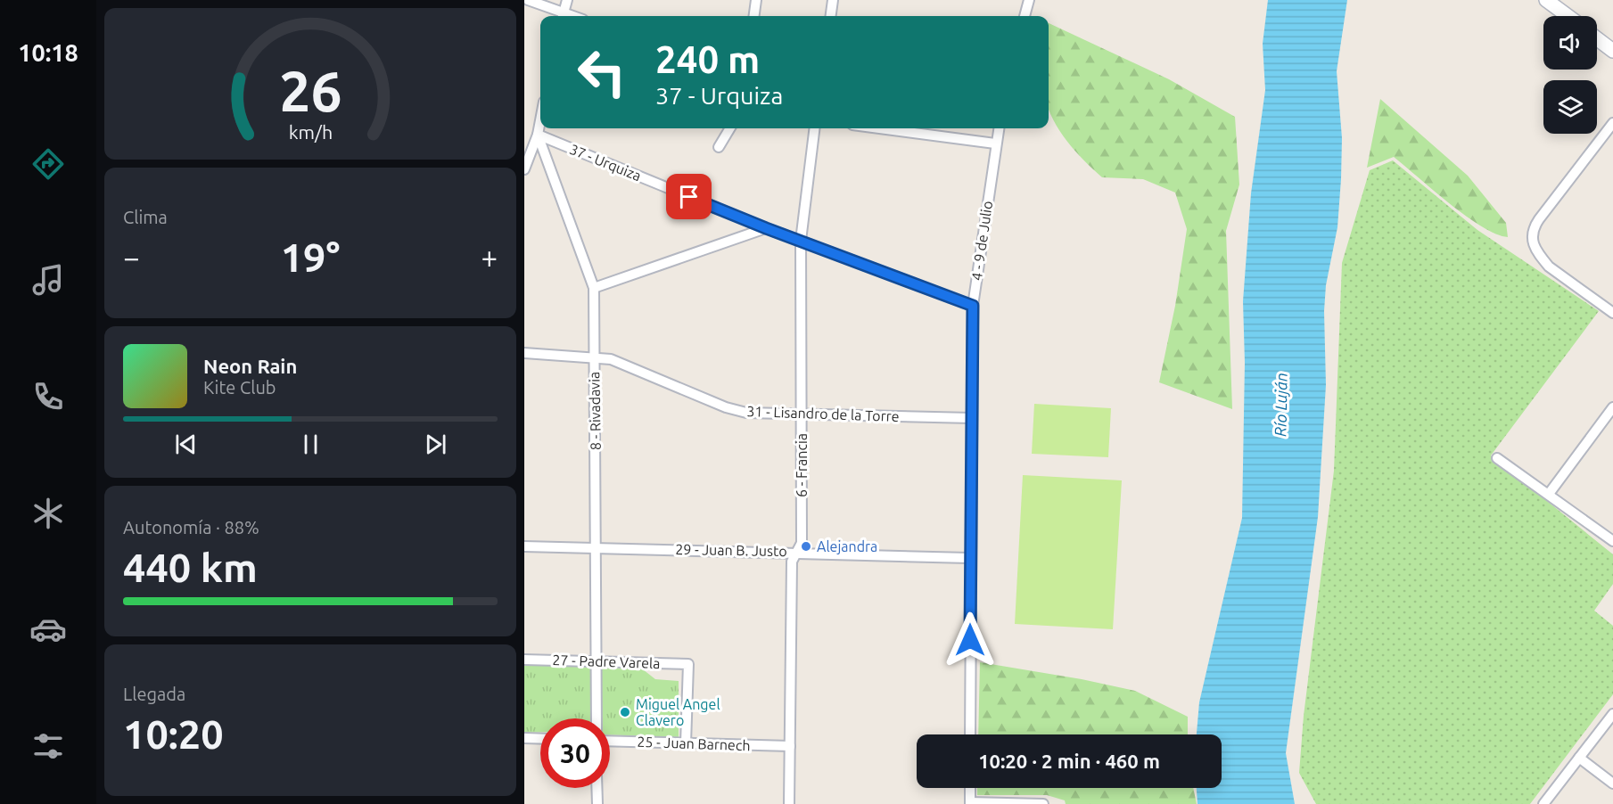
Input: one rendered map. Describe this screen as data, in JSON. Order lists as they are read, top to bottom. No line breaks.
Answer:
{"streets":{"street":["37 - Urquiza","4 - 9 de Julio","8 - Rivadavia","31 - Lisandro de la Torre","6 - Francia","29 - Juan B. Justo","27 - Padre Varela","25 - Juan Barnech"]},"crossings":[["37 - Urquiza","4 - 9 de Julio"],["37 - Urquiza","8 - Rivadavia"],["37 - Urquiza","6 - Francia"],["4 - 9 de Julio","31 - Lisandro de la Torre"],["4 - 9 de Julio","29 - Juan B. Justo"],["8 - Rivadavia","31 - Lisandro de la Torre"],["8 - Rivadavia","29 - Juan B. Justo"],["8 - Rivadavia","27 - Padre Varela"],["31 - Lisandro de la Torre","6 - Francia"],["6 - Francia","29 - Juan B. Justo"],["6 - Francia","25 - Juan Barnech"],["27 - Padre Varela","25 - Juan Barnech"]],"water":["Río Luján"],"places":["Alejandra","Miguel Angel Clavero"],"page":{"tabs":"10:18","turn":["240 m","37 - Urquiza"],"tile":["Clima",["Autonomía · 88%","440 km"],["Llegada","10:20"]],"heat":["−","19°","+"],"song":["Neon Rain","Kite Club"],"limit":"30","trip":"10:20 · 2 min · 460 m","gauge":["26","km/h"]}}
